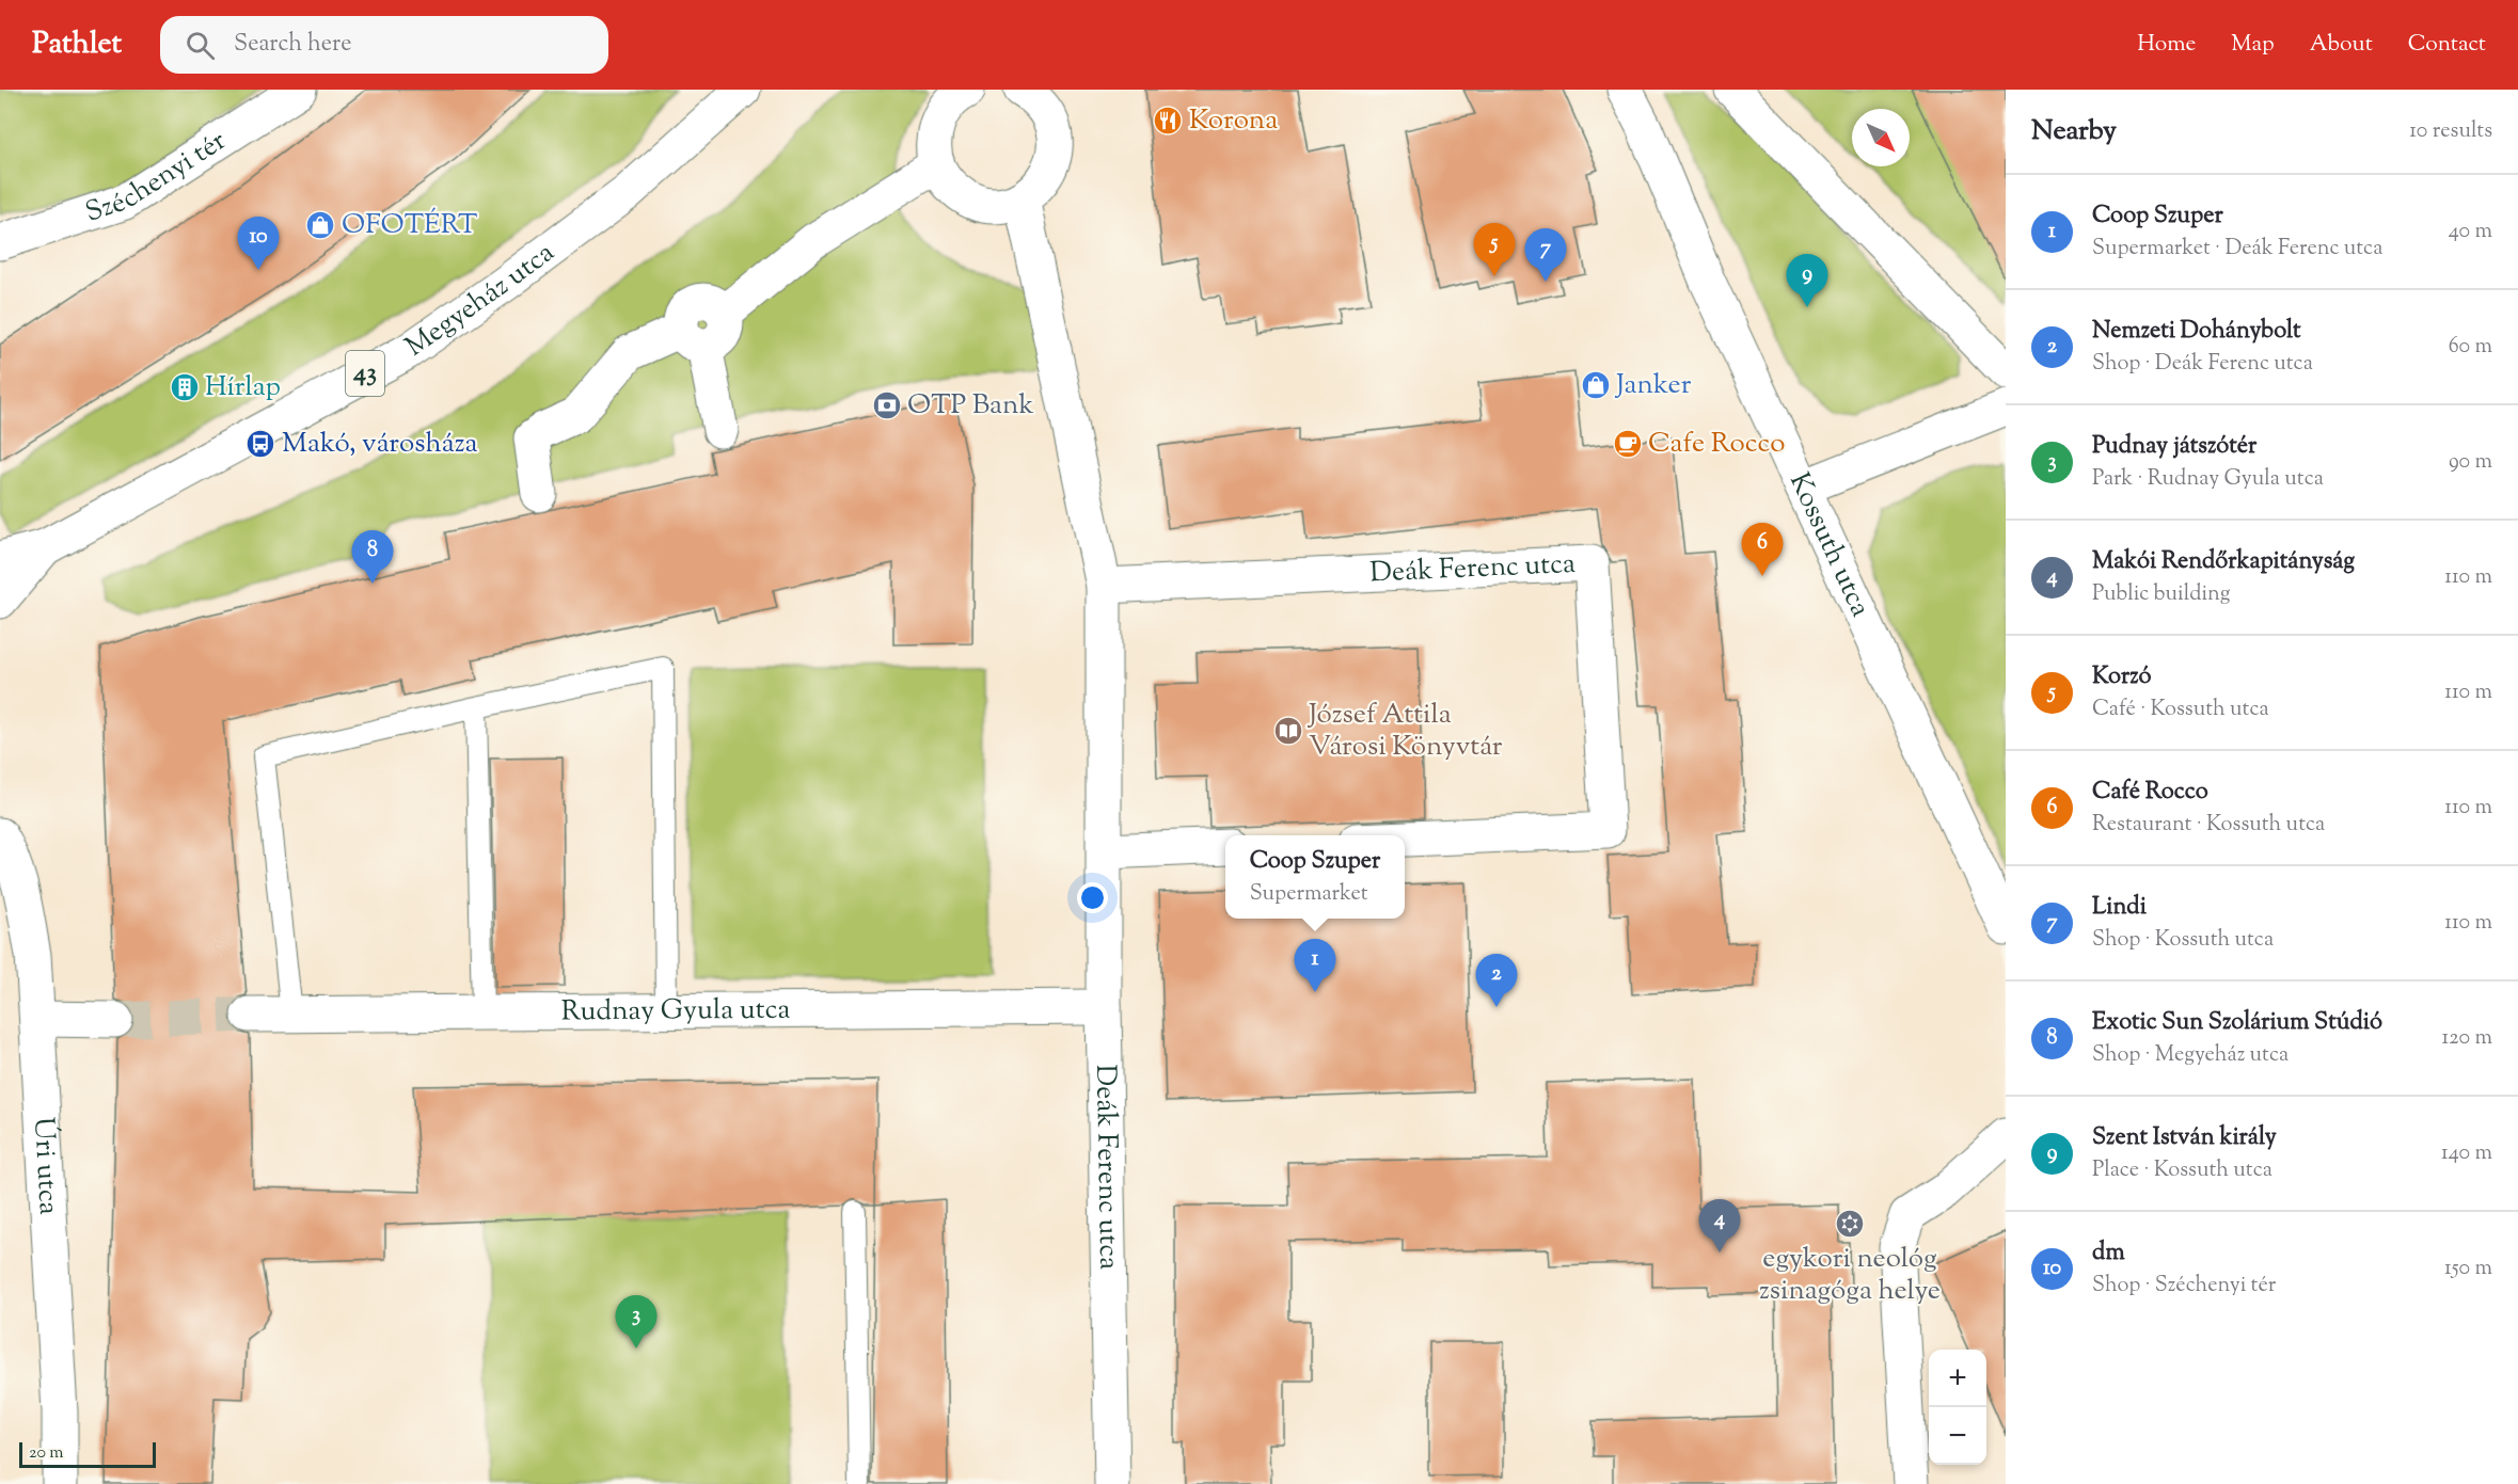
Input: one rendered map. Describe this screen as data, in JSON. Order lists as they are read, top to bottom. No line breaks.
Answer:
{"streets":{"street":["Széchenyi tér","Megyeház utca","43","Kossuth utca","Deák Ferenc utca","Rudnay Gyula utca","Úri utca"]},"crossings":[["Megyeház utca","43"],["Deák Ferenc utca","Rudnay Gyula utca"]],"places":{"restaurant":["Korona"],"shop":["OFOTÉRT","Janker"],"building":["Hírlap"],"bank":["OTP Bank"],"bus stop":["Makó, városháza"],"cafe":["Cafe Rocco"],"library":["József Attila Városi Könyvtár"],"synagogue":["egykori neológ zsinagóga helye"]},"scale_bar":"20 m","north":"bottom right","page":{"header":"Pathlet","search":"Search here","nav":["Home","Map","About","Contact"],"heading":["Nearby","10 results"],"list":[{"mark":"1","name":"Coop Szuper","note":"Supermarket · Deák Ferenc utca","value":"40 m"},{"mark":"2","name":"Nemzeti Dohánybolt","note":"Shop · Deák Ferenc utca","value":"60 m"},{"mark":"3","name":"Pudnay játszótér","note":"Park · Rudnay Gyula utca","value":"90 m"},{"mark":"4","name":"Makói Rendőrkapitányság","note":"Public building","value":"110 m"},{"mark":"5","name":"Korzó","note":"Café · Kossuth utca","value":"110 m"},{"mark":"6","name":"Café Rocco","note":"Restaurant · Kossuth utca","value":"110 m"},{"mark":"7","name":"Lindi","note":"Shop · Kossuth utca","value":"110 m"},{"mark":"8","name":"Exotic Sun Szolárium Stúdió","note":"Shop · Megyeház utca","value":"120 m"},{"mark":"9","name":"Szent István király","note":"Place · Kossuth utca","value":"140 m"},{"mark":"10","name":"dm","note":"Shop · Széchenyi tér","value":"150 m"}],"pins":["10","5","7","9","6","8","1","2","4","3"],"popup":["Coop Szuper","Supermarket"],"map_buttons":["+","−"],"scale":"20 m"}}
